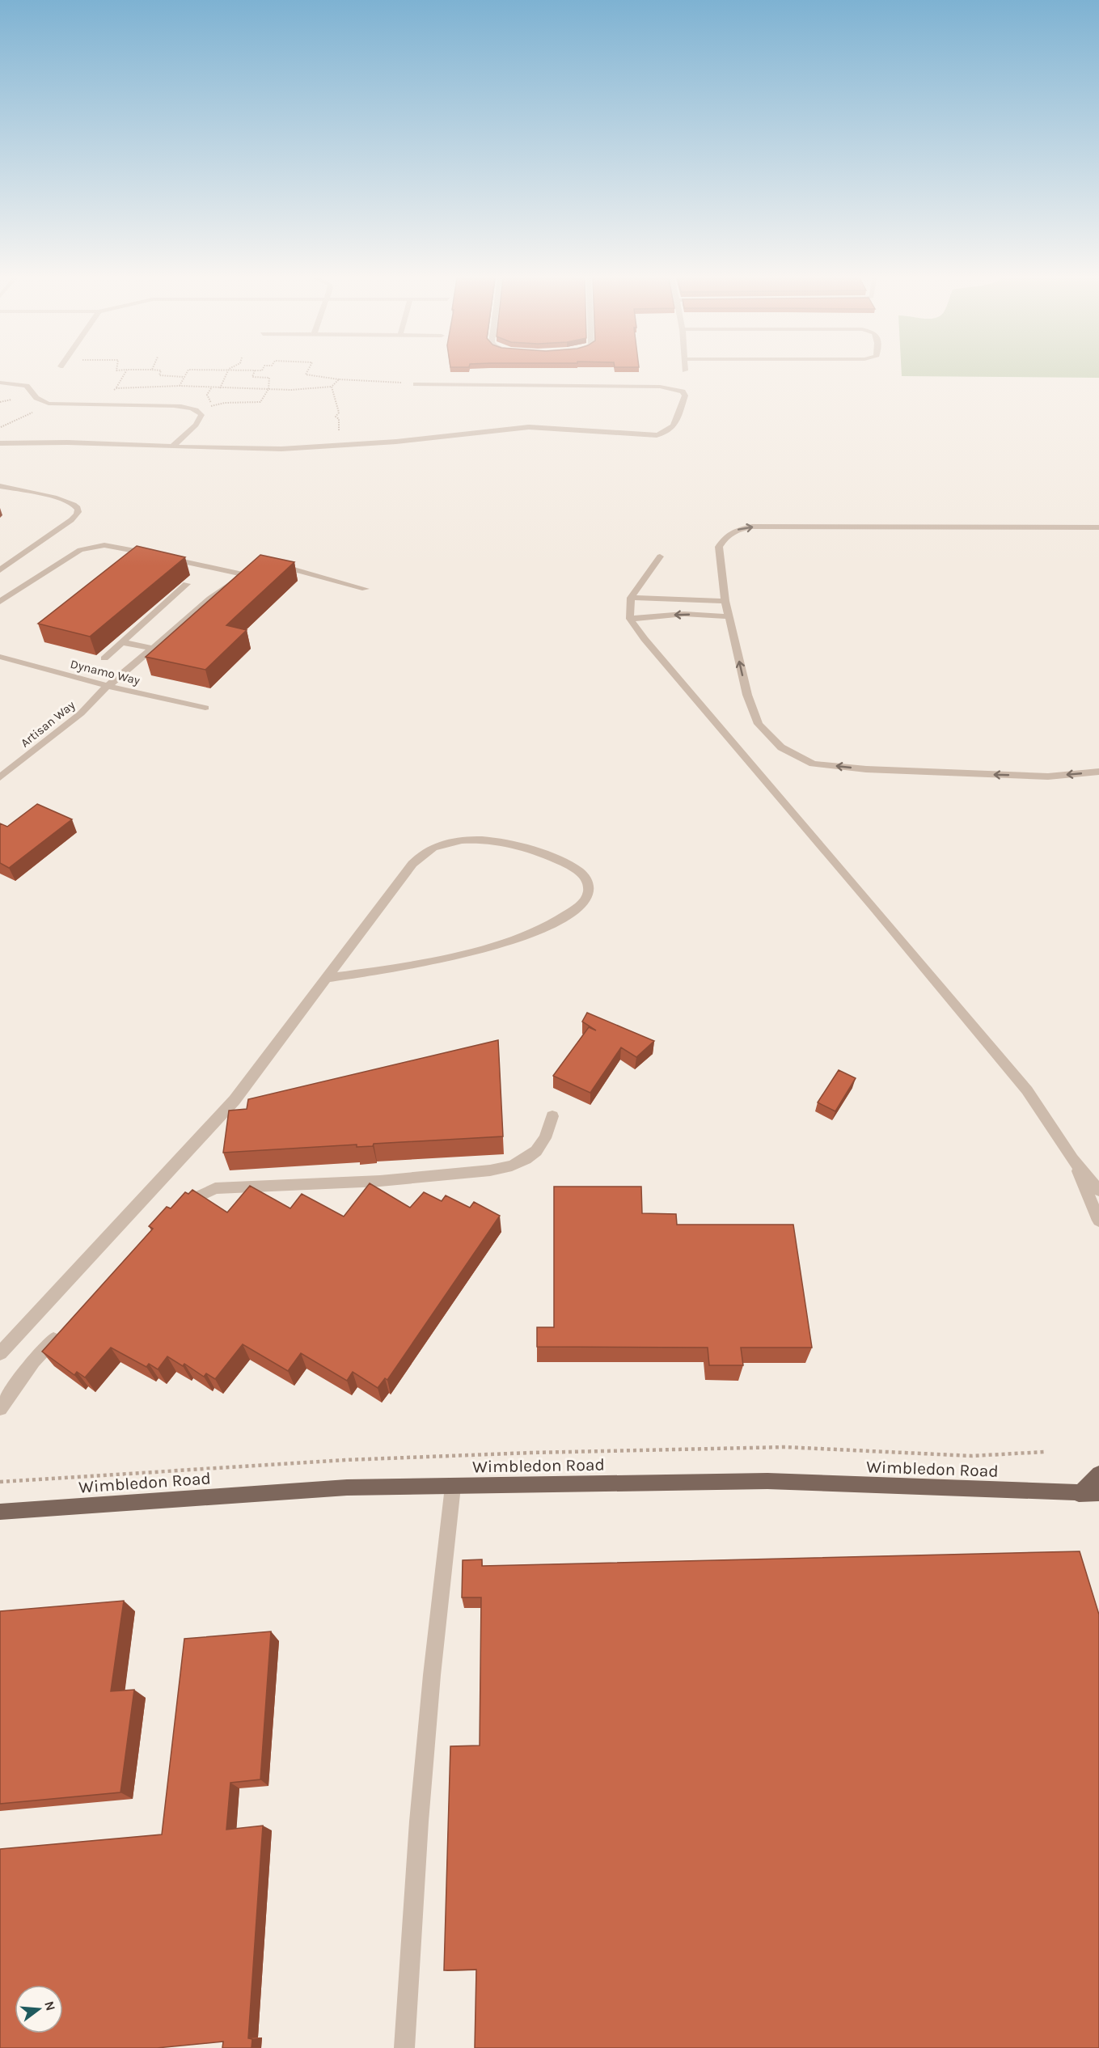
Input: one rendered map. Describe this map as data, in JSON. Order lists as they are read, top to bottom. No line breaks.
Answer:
{"streets":{"main road":["Wimbledon Road"],"street":["Dynamo Way","Artisan Way"]},"crossings":[["Dynamo Way","Artisan Way"]],"north":"right"}
